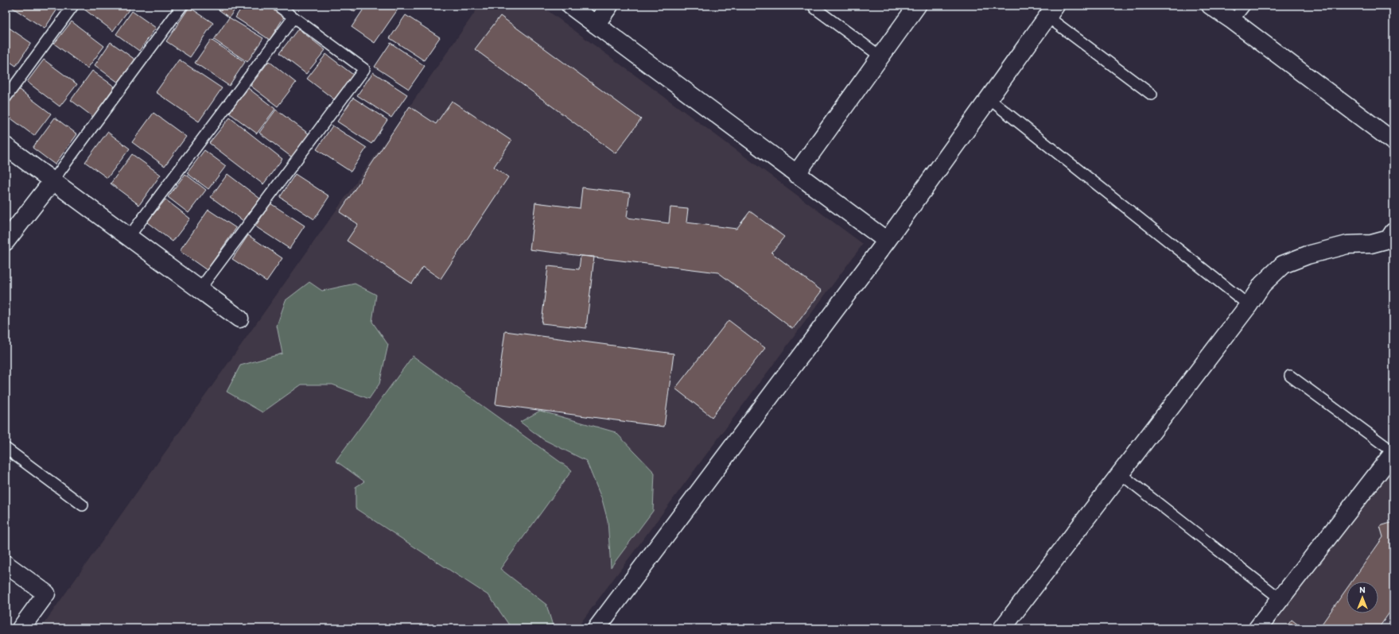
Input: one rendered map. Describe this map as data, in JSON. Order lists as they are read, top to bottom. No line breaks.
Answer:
{"north":"top"}
